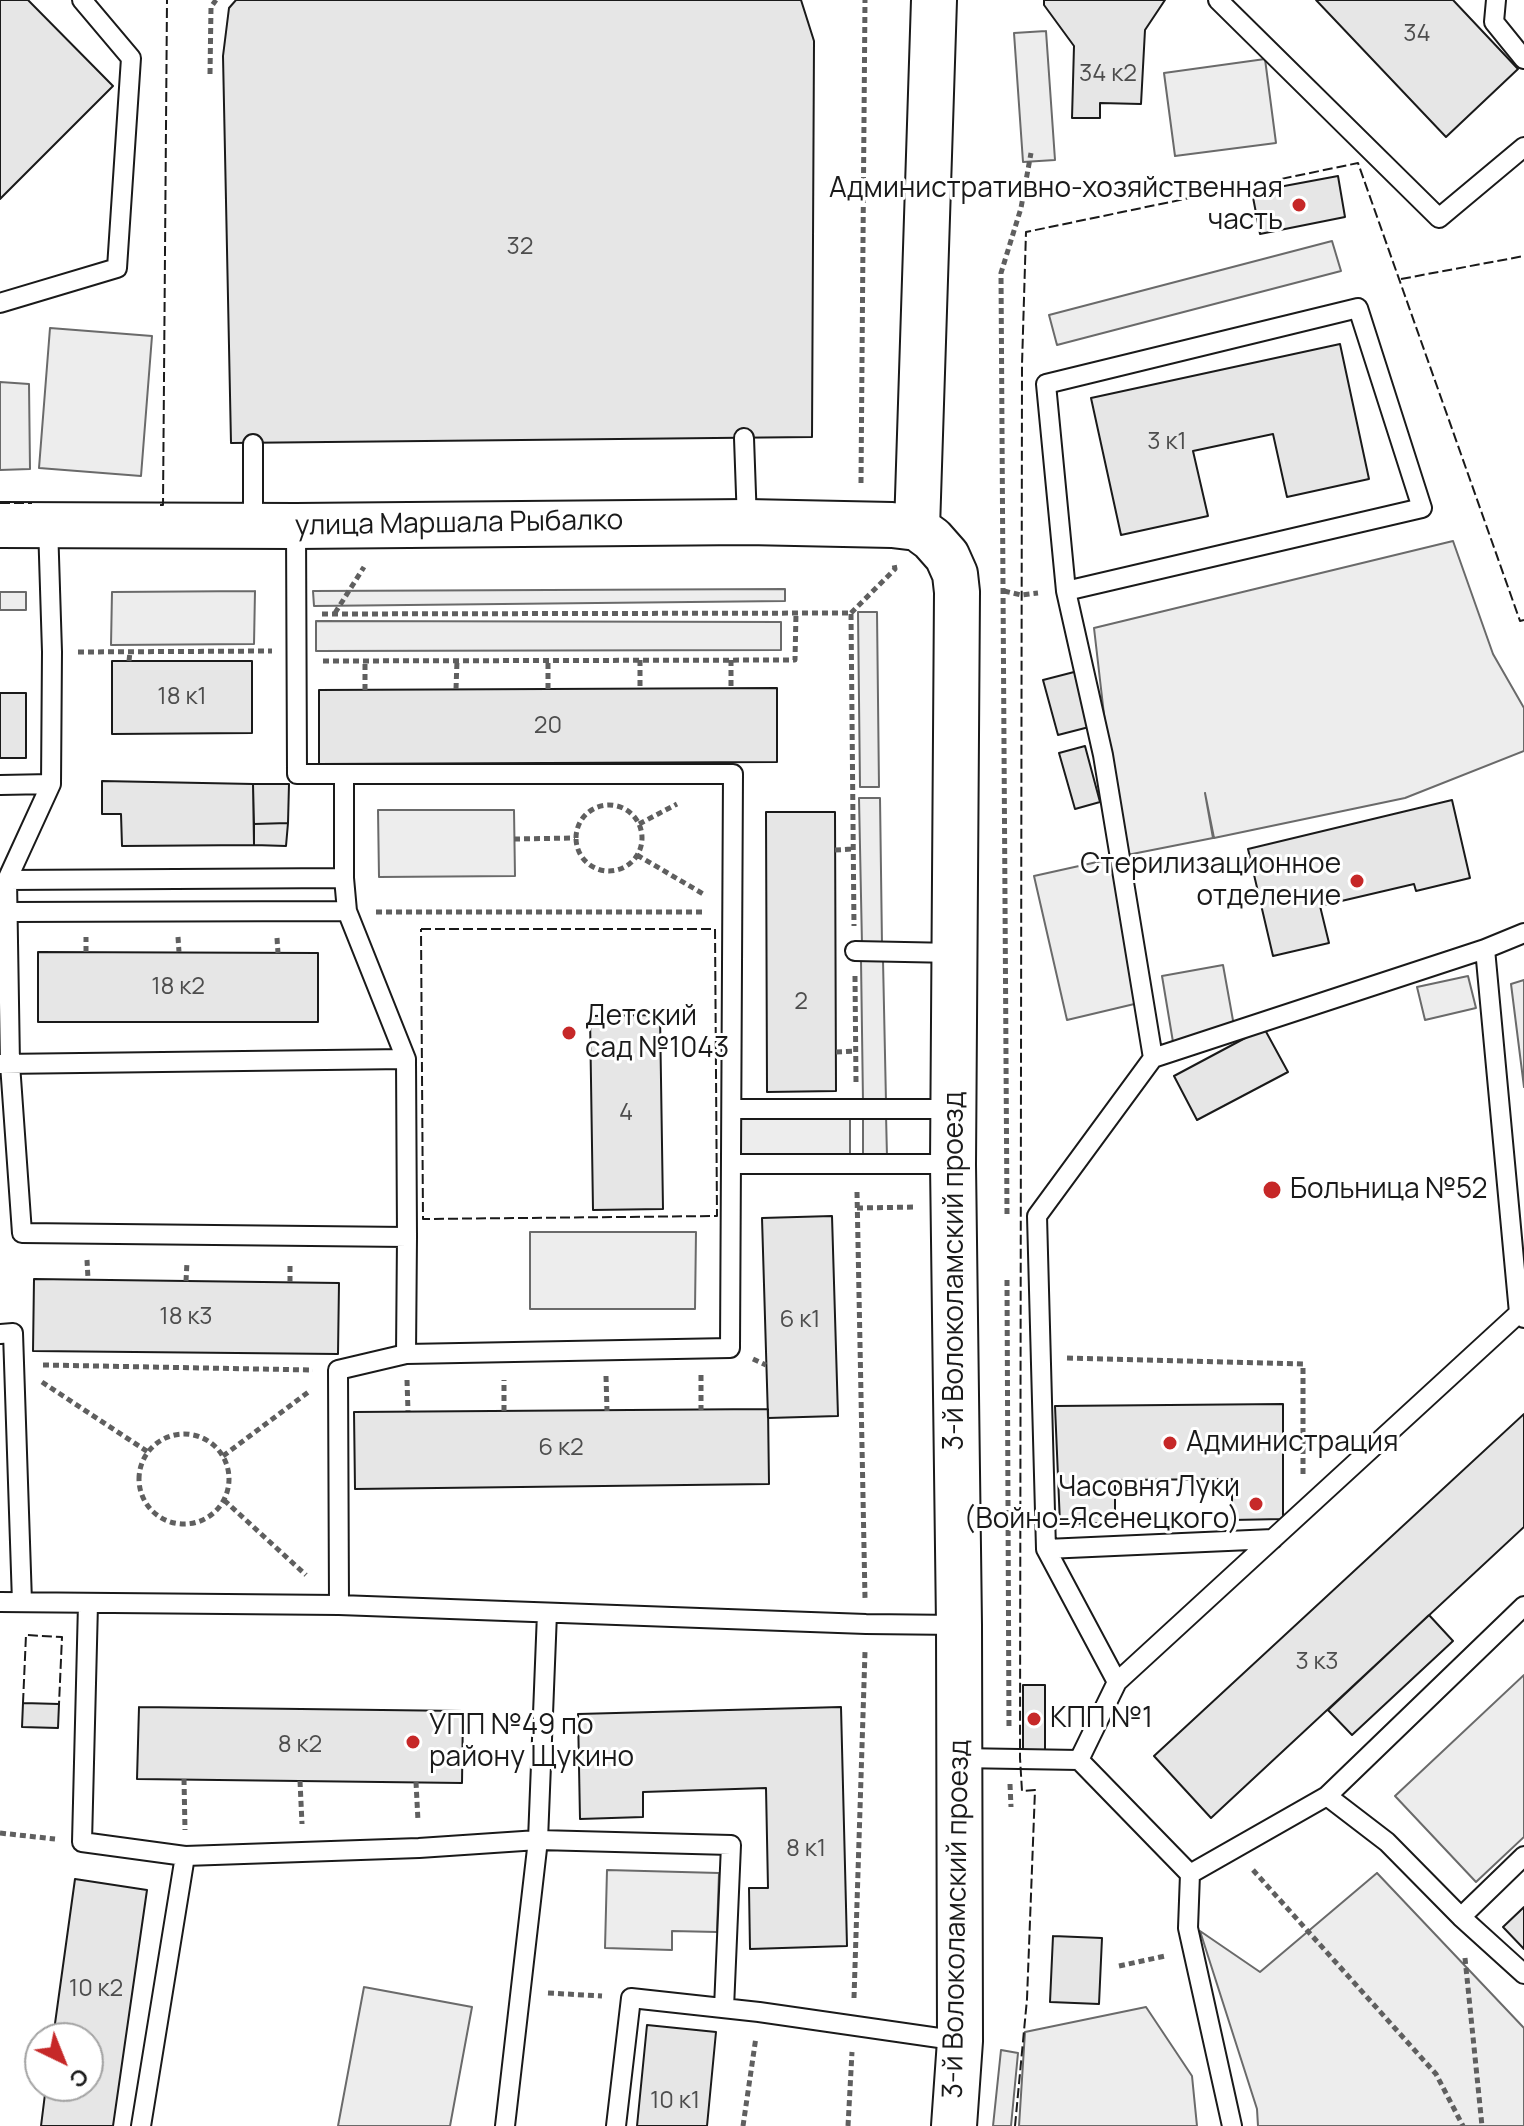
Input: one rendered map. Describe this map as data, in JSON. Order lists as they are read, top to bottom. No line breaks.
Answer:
{"streets":{"street":["улица Маршала Рыбалко","3-й Волоколамский проезд"]},"crossings":[["улица Маршала Рыбалко","3-й Волоколамский проезд"]],"places":["Административно-хозяйственная часть","Стерилизационное отделение","Детский сад №1043","Больница №52","Администрация","Часовня Луки (Войно-Ясенецкого)","КПП №1","УПП №49 по району Щукино"],"house_numbers":["34","34 к2","32","3 к1","18 к1","20","18 к2","2","4","18 к3","6 к1","6 к2","3 к3","8 к2","8 к1","10 к2","10 к1"],"north":"bottom right"}
